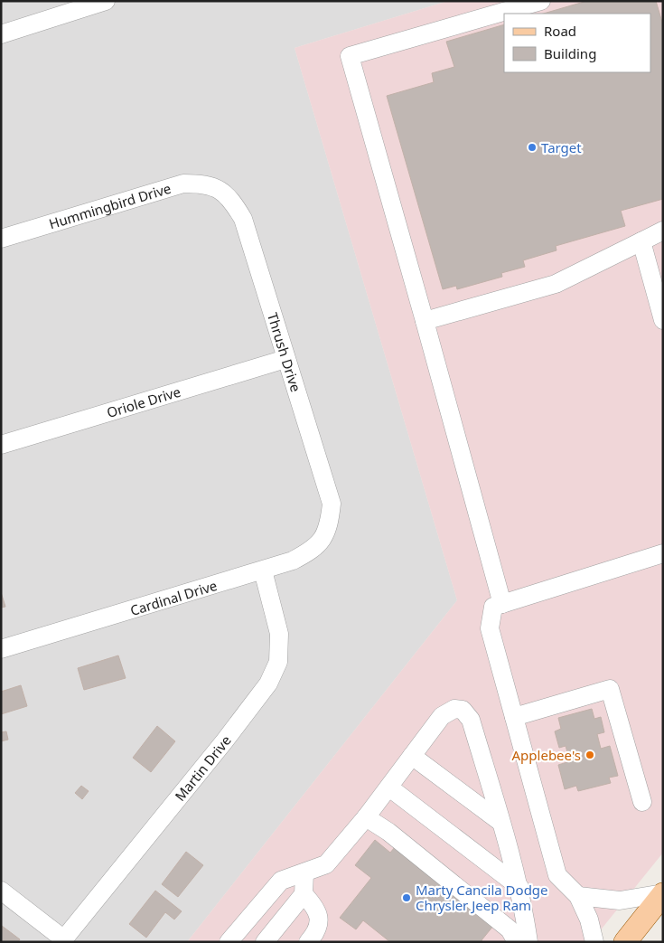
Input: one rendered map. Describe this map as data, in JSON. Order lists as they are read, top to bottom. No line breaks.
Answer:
{"streets":{"street":["Hummingbird Drive","Thrush Drive","Oriole Drive","Cardinal Drive","Martin Drive"]},"crossings":[["Hummingbird Drive","Thrush Drive"],["Thrush Drive","Oriole Drive"],["Thrush Drive","Cardinal Drive"],["Cardinal Drive","Martin Drive"]],"places":["Target","Applebee's","Marty Cancila Dodge Chrysler Jeep Ram"],"legend":["Road","Building"]}
